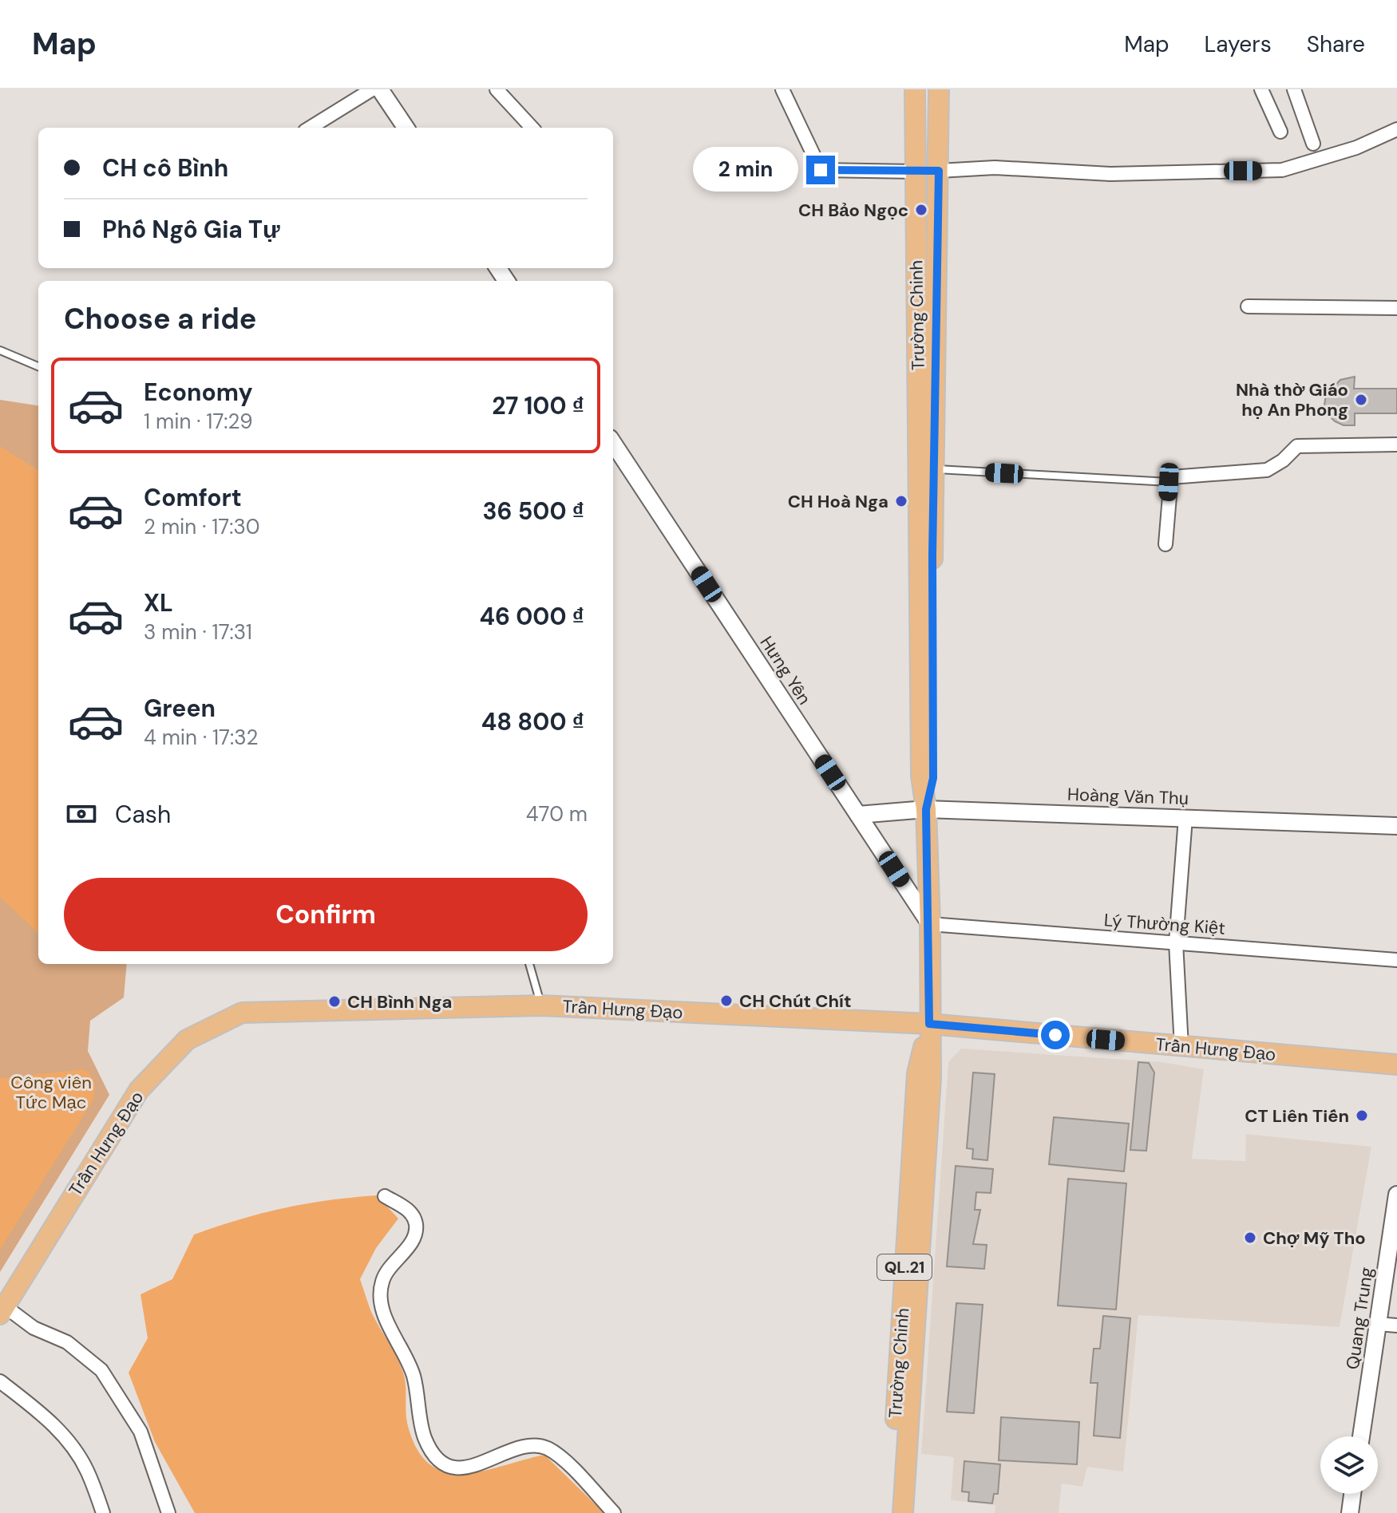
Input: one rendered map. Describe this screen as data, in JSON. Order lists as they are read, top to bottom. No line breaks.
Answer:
{"streets":{"main road":["Trường Chinh","Trần Hưng Đạo","QL.21"],"street":["Hưng Yên","Hoàng Văn Thụ","Lý Thường Kiệt","Quang Trung"]},"crossings":[["Trường Chinh","Hưng Yên"],["Trường Chinh","Hoàng Văn Thụ"],["Trường Chinh","Lý Thường Kiệt"],["Trường Chinh","Trần Hưng Đạo"],["Hưng Yên","Hoàng Văn Thụ"],["Hưng Yên","Lý Thường Kiệt"]],"parks":["Công viên Tức Mạc"],"places":["CH Bảo Ngọc","Nhà thờ Giáo họ An Phong","CH Hoà Nga","CH Chút Chít","CH Bình Nga","CT Liên Tiến","Chợ Mỹ Tho"],"page":{"header":"Map","nav":["Map","Layers","Share"],"banner":["CH cô Bình","Phố Ngô Gia Tự"],"bubble":"2 min","heading":"Choose a ride","list":[{"name":"Economy","note":"1 min · 17:29","value":"27 100 ₫"},{"name":"Comfort","note":"2 min · 17:30","value":"36 500 ₫"},{"name":"XL","note":"3 min · 17:31","value":"46 000 ₫"},{"name":"Green","note":"4 min · 17:32","value":"48 800 ₫"}],"pay":["Cash","470 m"],"buttons":"Confirm"}}
